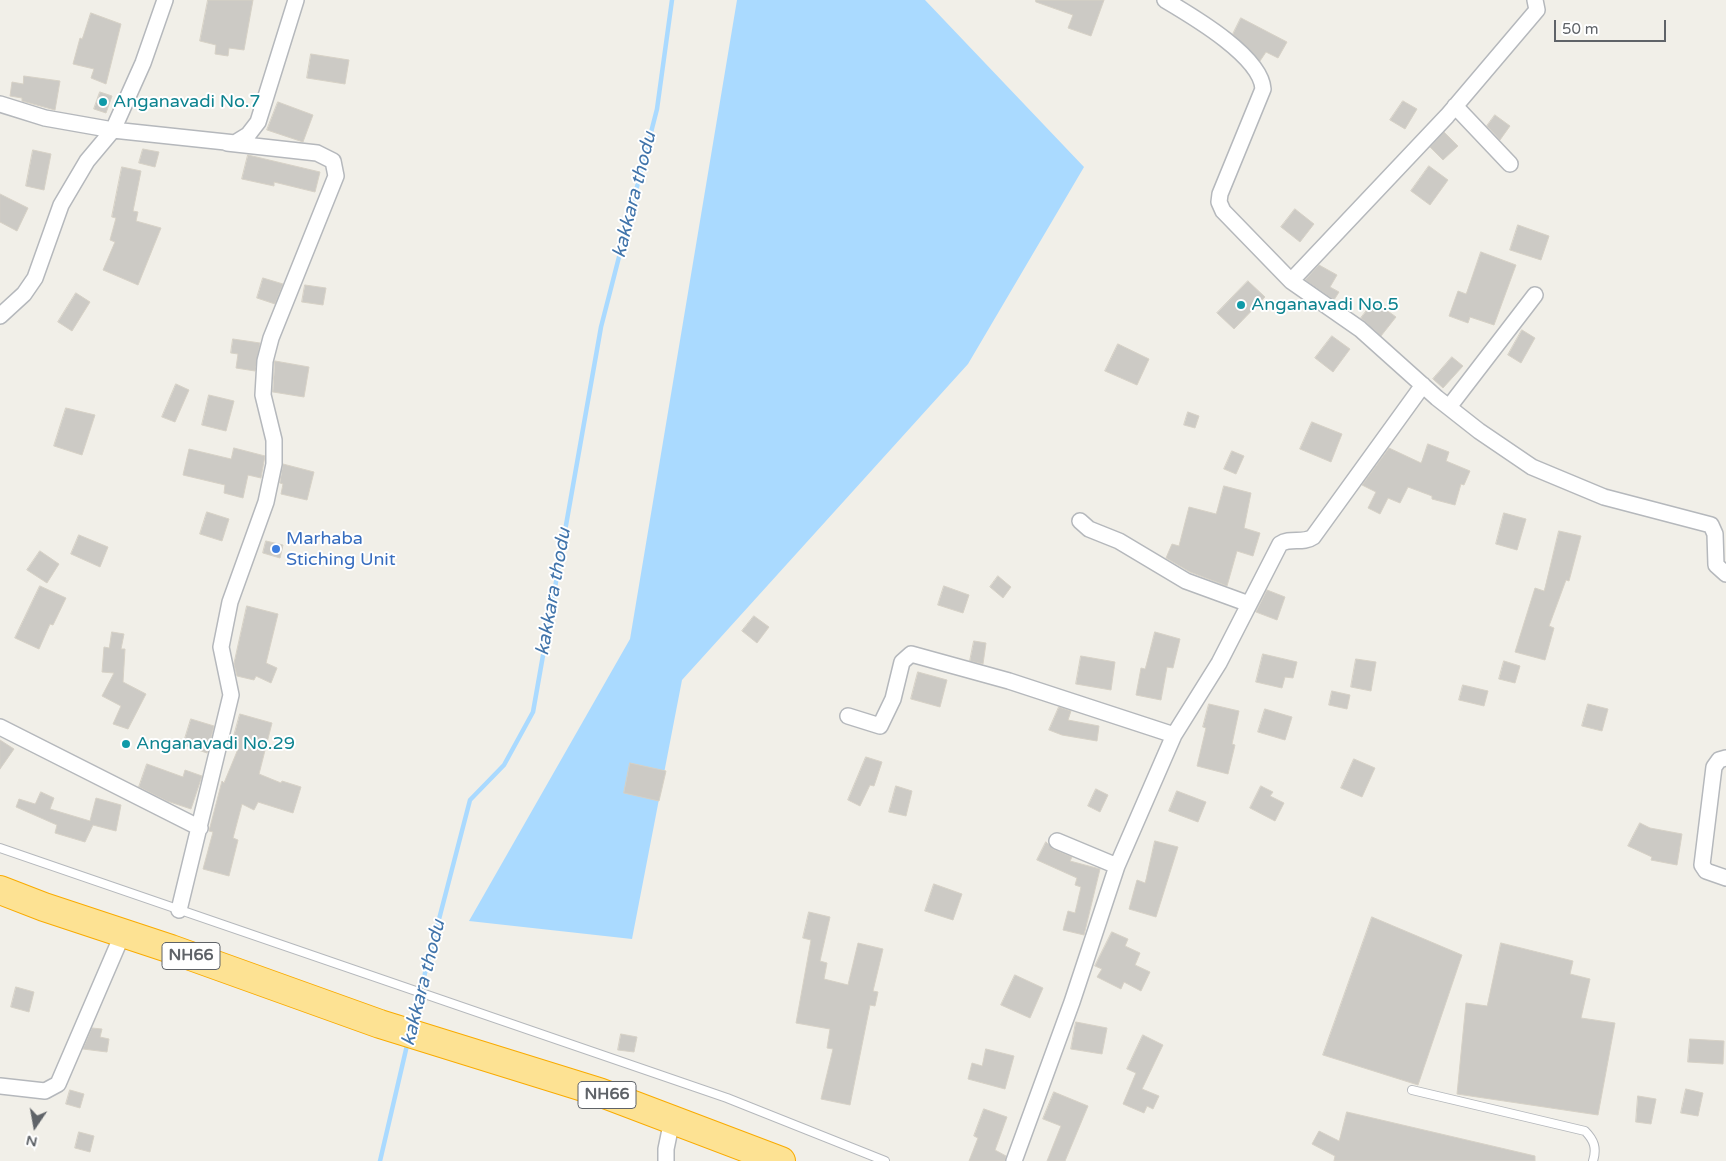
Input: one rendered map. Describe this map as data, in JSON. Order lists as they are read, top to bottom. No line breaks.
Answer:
{"streets":{"highway":["NH66"]},"water":["kakkara thodu"],"places":["Anganavadi No.7","Anganavadi No.5","Marhaba Stiching Unit","Anganavadi No.29"],"scale_bar":"50 m","north":"bottom"}
